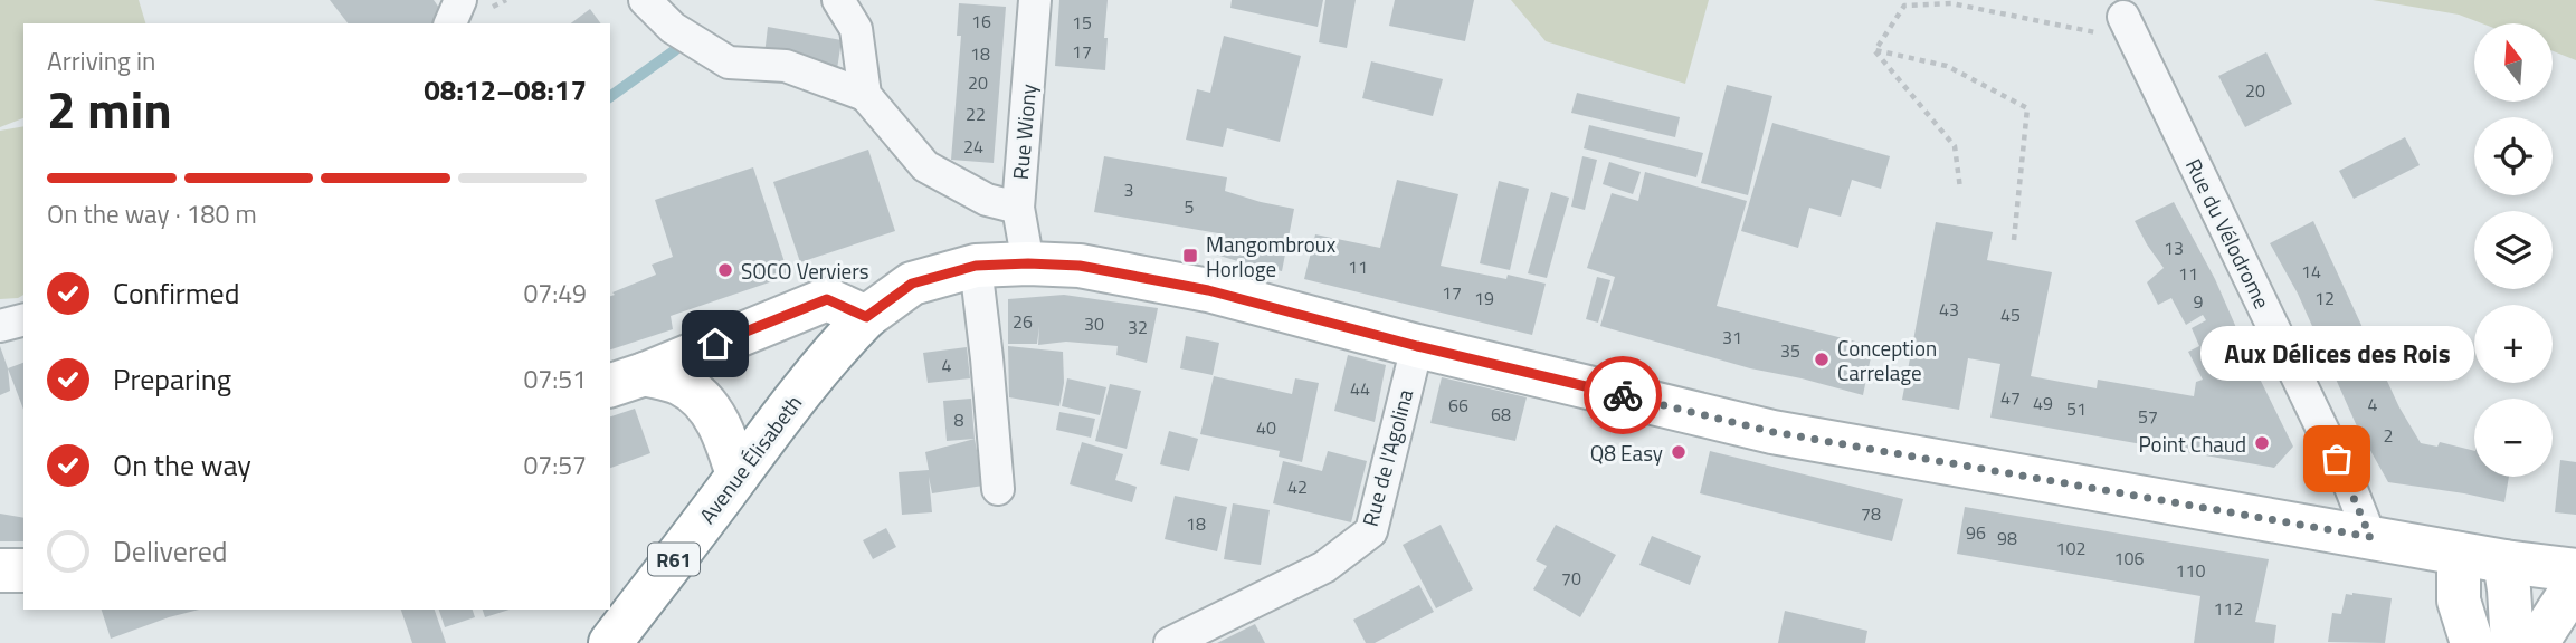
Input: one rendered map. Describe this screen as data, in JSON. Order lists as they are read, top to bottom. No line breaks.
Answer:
{"streets":{"main road":["Avenue Élisabeth","R61"],"street":["Rue Wiony","Rue du Vélodrome","Rue de l'Agolina"]},"crossings":[["Rue Wiony","Avenue Élisabeth"],["Rue du Vélodrome","Avenue Élisabeth"],["Rue de l'Agolina","Avenue Élisabeth"]],"places":{"transit":["Mangombroux Horloge"],"other":["SOCO Verviers","Conception Carrelage","Point Chaud","Q8 Easy","Aux Délices des Rois"]},"house_numbers":["16","15","17","18","20","20","22","24","3","5","13","11","14","11","17","19","12","9","43","45","26","30","32","31","35","4","44","47","49","4","66","51","68","57","8","40","2","42","78","18","96","98","102","106","110","70","112"],"north":"top","page":{"map_buttons":["+","−"],"heading":["2 min","Arriving in","08:12–08:17"],"bar":"On the way · 180 m","list":[["Confirmed","07:49"],["Preparing","07:51"],["On the way","07:57"],"Delivered"],"bubble":"Aux Délices des Rois"}}
